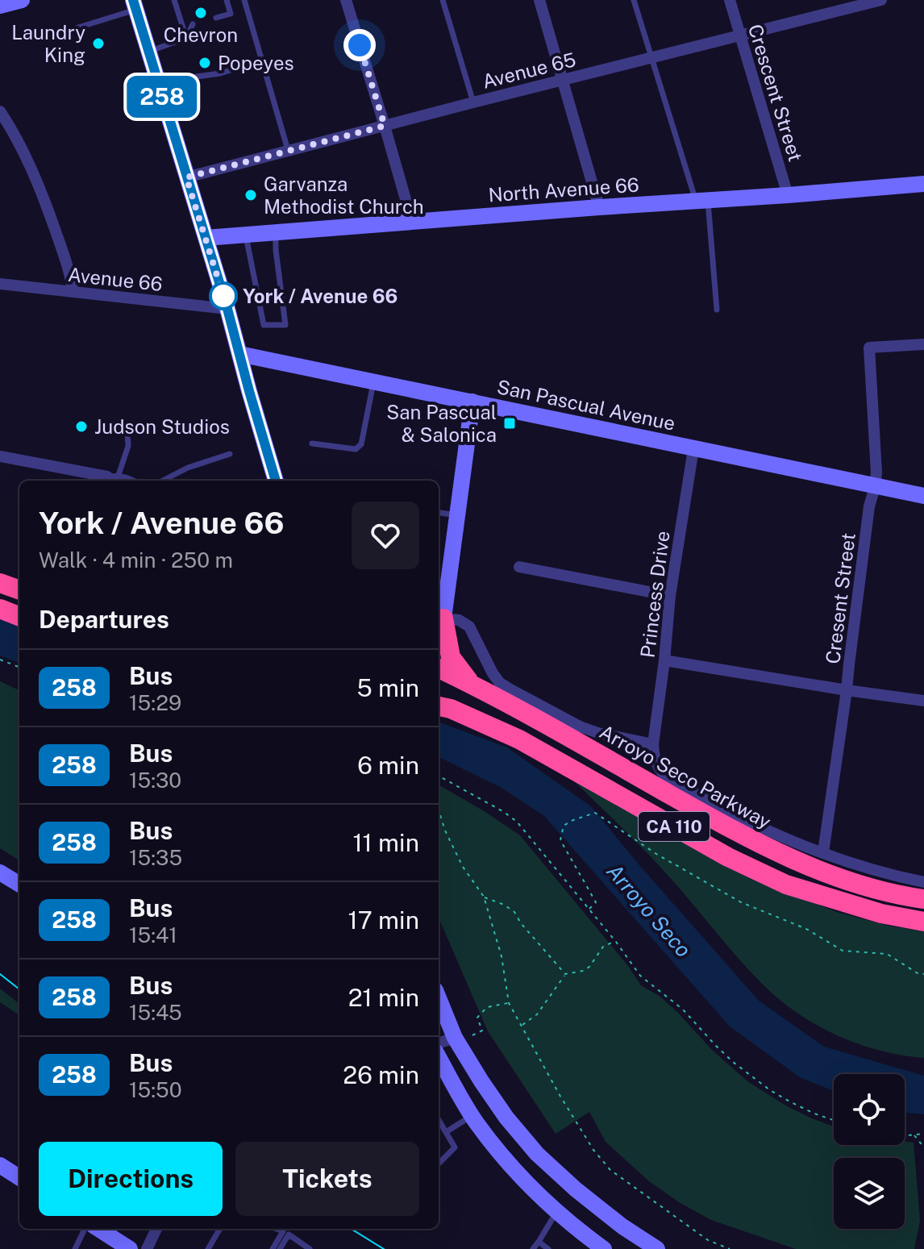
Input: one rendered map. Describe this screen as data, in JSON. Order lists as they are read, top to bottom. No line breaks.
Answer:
{"streets":{"highway":["Arroyo Seco Parkway","CA 110"],"main road":["North Avenue 66","San Pascual Avenue"],"street":["Avenue 65","Crescent Street","Avenue 66","Princess Drive","Cresent Street"]},"crossings":[["Avenue 65","Crescent Street"],["Crescent Street","North Avenue 66"],["San Pascual Avenue","Princess Drive"],["San Pascual Avenue","Cresent Street"]],"water":["Arroyo Seco"],"places":{"other":["Chevron","Laundry King","Popeyes","Garvanza Methodist Church","York / Avenue 66","Judson Studios"],"transit":["San Pascual & Salonica"]},"lines":["bus line 258"],"page":{"on_map":"258","heading":[["York / Avenue 66","Walk · 4 min · 250 m"],"Departures"],"list":[{"mark":"258","name":"Bus","note":"15:29","value":"5 min"},{"mark":"258","name":"Bus","note":"15:30","value":"6 min"},{"mark":"258","name":"Bus","note":"15:35","value":"11 min"},{"mark":"258","name":"Bus","note":"15:41","value":"17 min"},{"mark":"258","name":"Bus","note":"15:45","value":"21 min"},{"mark":"258","name":"Bus","note":"15:50","value":"26 min"}],"buttons":["Directions","Tickets"]}}
